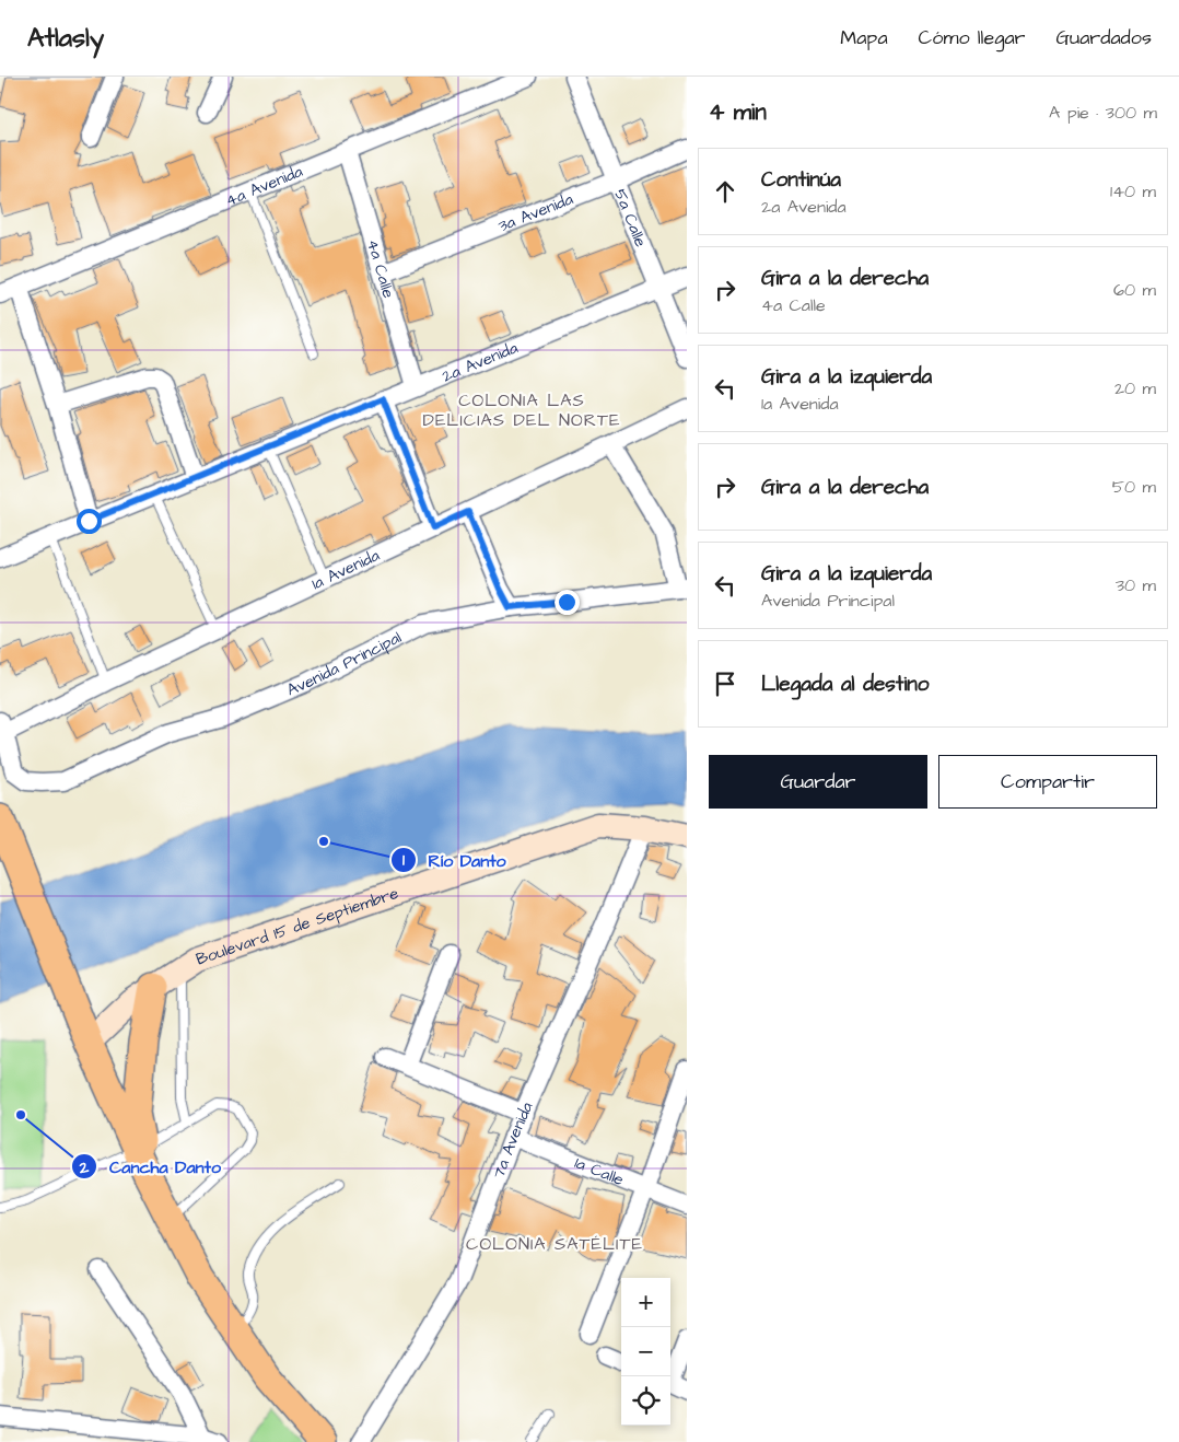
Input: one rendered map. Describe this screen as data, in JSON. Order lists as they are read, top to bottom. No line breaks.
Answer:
{"streets":{"street":["4a Avenida","3a Avenida","5a Calle","4a Calle","2a Avenida","1a Avenida","Avenida Principal","Boulevard 15 de Septiembre","7a Avenida","1a Calle"]},"crossings":[["4a Avenida","4a Calle"],["3a Avenida","5a Calle"],["3a Avenida","4a Calle"],["5a Calle","2a Avenida"],["4a Calle","2a Avenida"],["1a Avenida","Avenida Principal"],["Boulevard 15 de Septiembre","7a Avenida"],["7a Avenida","1a Calle"]],"districts":["COLONIA LAS DELICIAS DEL NORTE","COLONIA SATÉLITE"],"places":["Río Danto","Cancha Danto"],"page":{"header":"Atlasly","nav":["Mapa","Cómo llegar","Guardados"],"heading":["4 min","A pie · 300 m"],"list":[["Continúa","2a Avenida","140 m"],["Gira a la derecha","4a Calle","60 m"],["Gira a la izquierda","1a Avenida","20 m"],["Gira a la derecha","50 m"],["Gira a la izquierda","Avenida Principal","30 m"],"Llegada al destino"],"buttons":["Guardar","Compartir"],"map_buttons":["+","−"]}}
